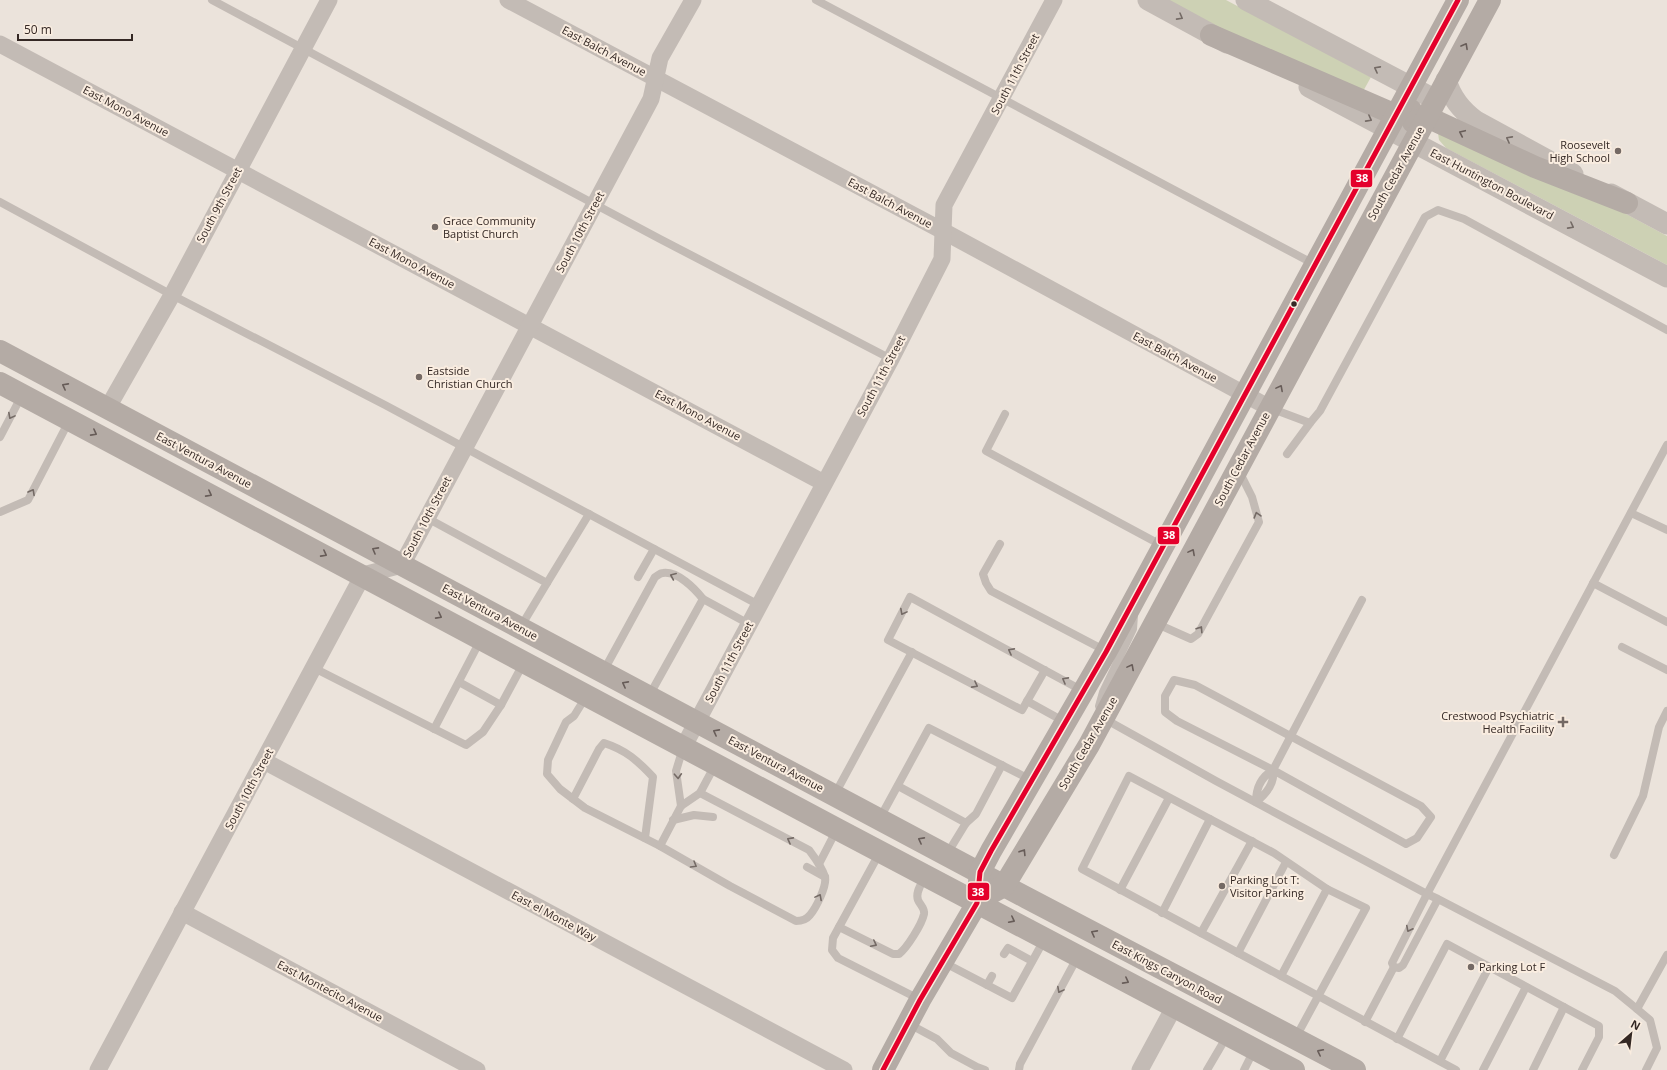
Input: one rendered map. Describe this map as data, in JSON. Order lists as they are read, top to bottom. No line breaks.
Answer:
{"streets":{"main road":["South Cedar Avenue","East Ventura Avenue","East Kings Canyon Road"],"street":["East Balch Avenue","South 11th Street","East Mono Avenue","East Huntington Boulevard","South 9th Street","South 10th Street","East el Monte Way","East Montecito Avenue"]},"crossings":[["East Balch Avenue","South 11th Street"],["East Balch Avenue","South Cedar Avenue"],["East Balch Avenue","South 10th Street"],["South 11th Street","East Mono Avenue"],["South 11th Street","East Ventura Avenue"],["East Mono Avenue","South 9th Street"],["East Mono Avenue","South 10th Street"],["South Cedar Avenue","East Huntington Boulevard"],["South Cedar Avenue","East Ventura Avenue"],["South Cedar Avenue","East Kings Canyon Road"],["South 9th Street","East Ventura Avenue"],["South 10th Street","East Ventura Avenue"],["South 10th Street","East el Monte Way"],["South 10th Street","East Montecito Avenue"],["East Ventura Avenue","East Kings Canyon Road"]],"places":{"other":["Roosevelt High School","Grace Community Baptist Church","Eastside Christian Church","Parking Lot T: Visitor Parking","Parking Lot F"],"health":["Crestwood Psychiatric Health Facility"]},"lines":["transit line 38"],"scale_bar":"50 m","north":"top right"}
